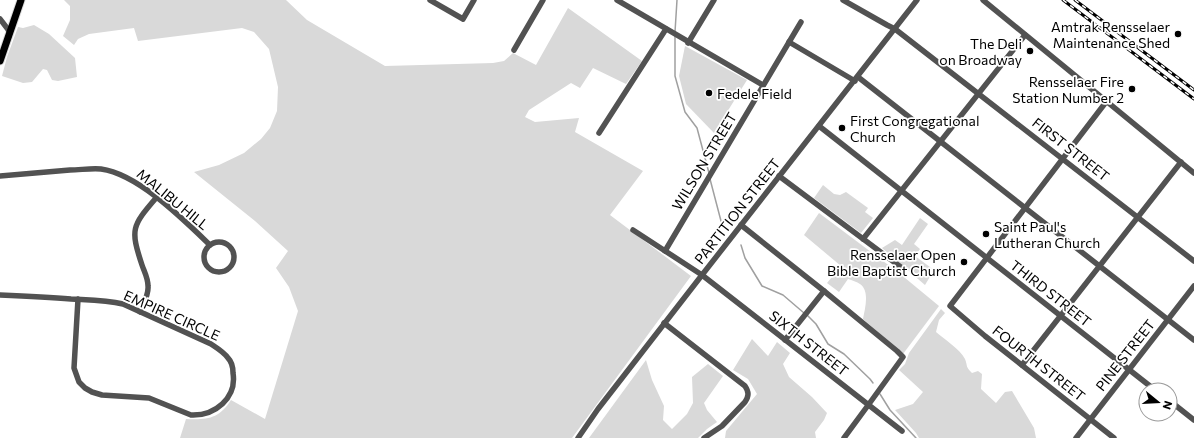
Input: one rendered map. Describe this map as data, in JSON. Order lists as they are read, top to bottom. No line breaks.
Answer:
{"streets":{"street":["FIRST STREET","WILSON STREET","MALIBU HILL","PARTITION STREET","THIRD STREET","EMPIRE CIRCLE","SIXTH STREET","PINE STREET","FOURTH STREET"]},"crossings":[["FIRST STREET","PARTITION STREET"],["WILSON STREET","SIXTH STREET"],["PARTITION STREET","THIRD STREET"],["PARTITION STREET","SIXTH STREET"],["THIRD STREET","PINE STREET"],["THIRD STREET","FOURTH STREET"],["PINE STREET","FOURTH STREET"]],"places":["Amtrak Rensselaer Maintenance Shed","The Deli on Broadway","Rensselaer Fire Station Number 2","Fedele Field","First Congregational Church","Saint Paul's Lutheran Church","Rensselaer Open Bible Baptist Church"],"north":"right"}
